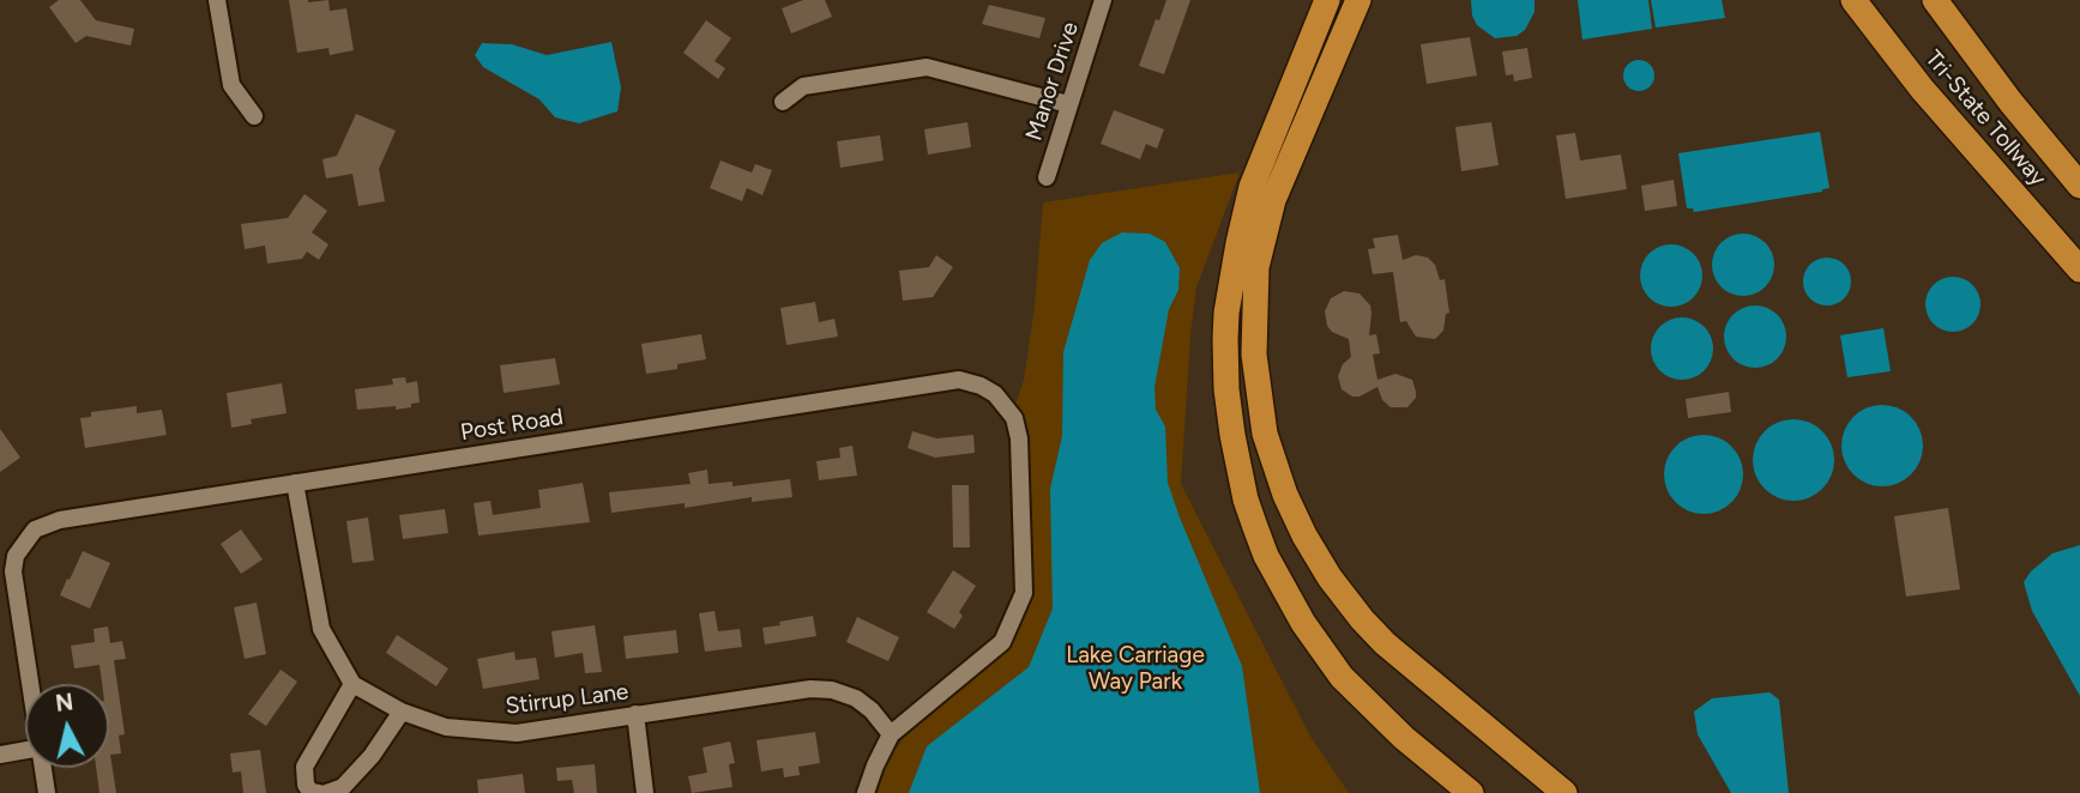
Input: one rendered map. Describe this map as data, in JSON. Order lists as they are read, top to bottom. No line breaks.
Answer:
{"streets":{"highway":["Tri-State Tollway"],"street":["Manor Drive","Post Road","Stirrup Lane"]},"crossings":[["Post Road","Stirrup Lane"]],"parks":["Lake Carriage Way Park"],"north":"top"}
